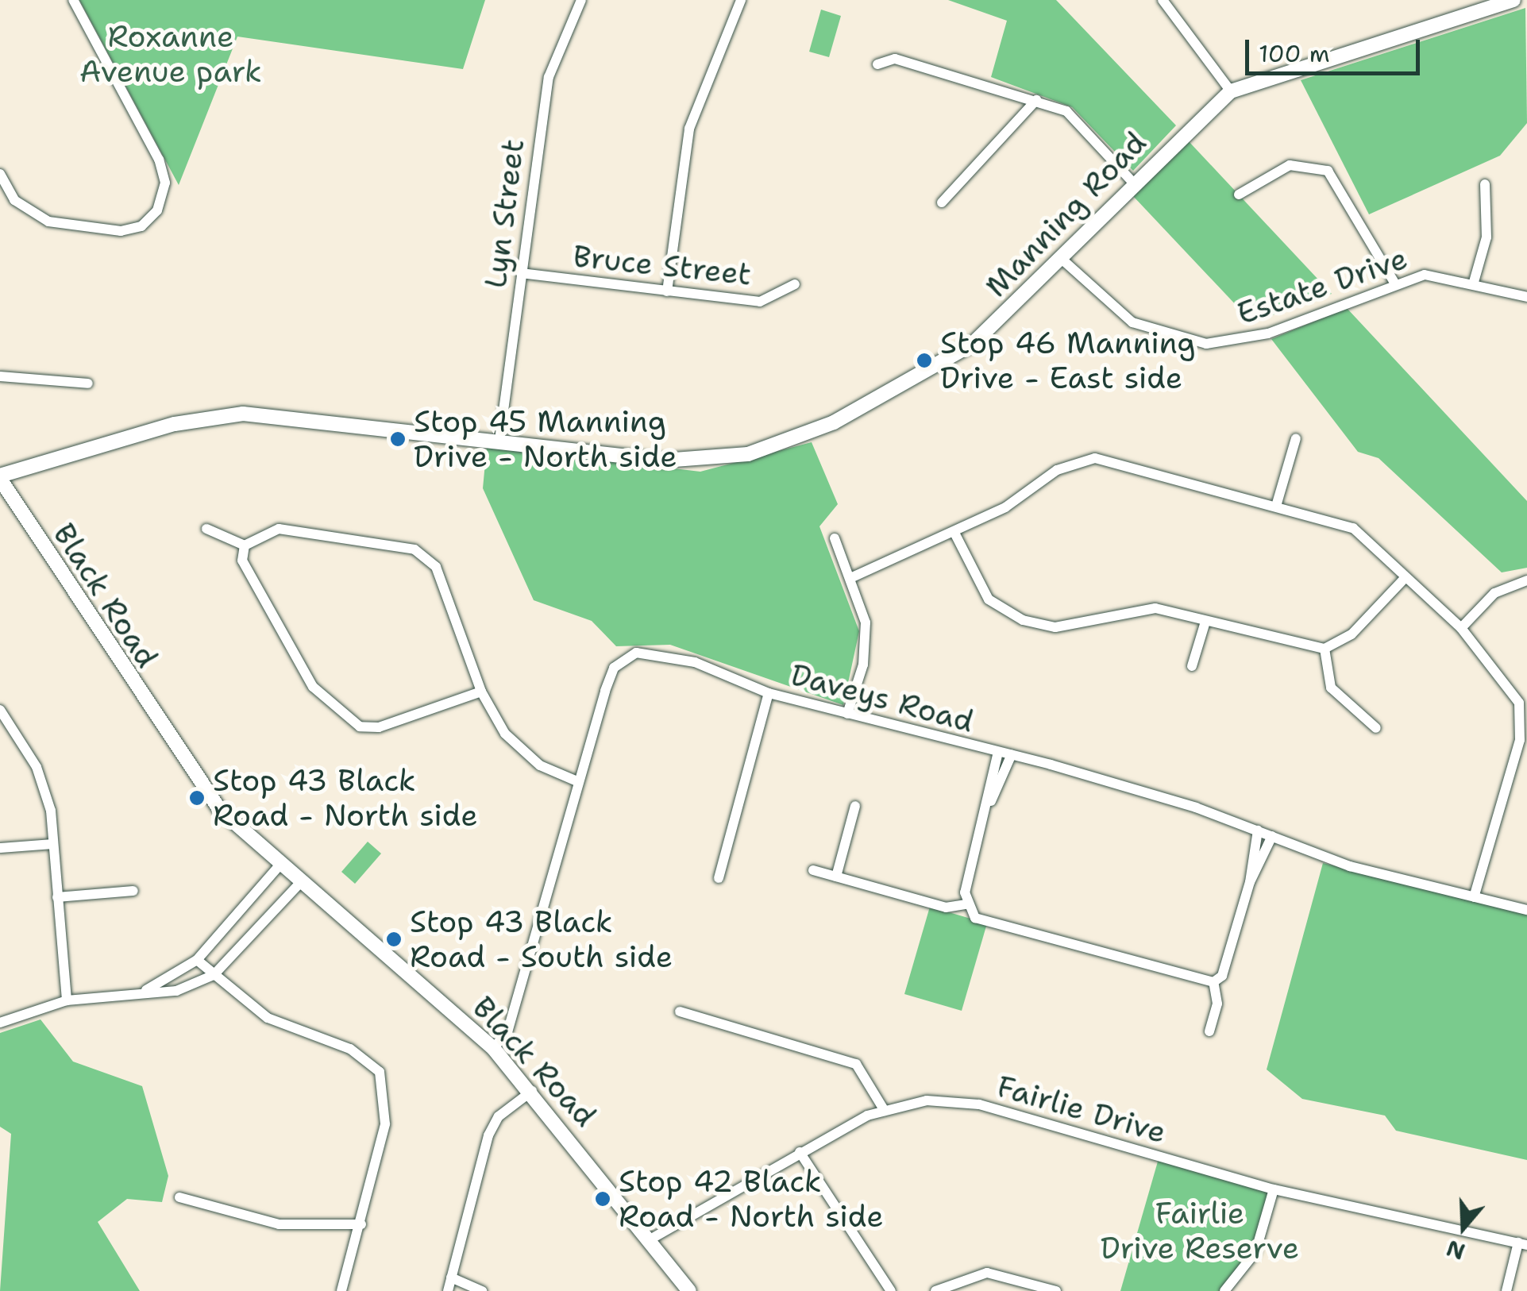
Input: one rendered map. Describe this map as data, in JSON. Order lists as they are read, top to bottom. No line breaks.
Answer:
{"streets":{"street":["Lyn Street","Manning Road","Bruce Street","Estate Drive","Black Road","Daveys Road","Fairlie Drive"]},"crossings":[["Lyn Street","Manning Road"],["Lyn Street","Bruce Street"],["Manning Road","Estate Drive"],["Manning Road","Black Road"],["Black Road","Daveys Road"],["Black Road","Fairlie Drive"]],"parks":["Roxanne Avenue park","Fairlie Drive Reserve"],"places":["Stop 46 Manning Drive - East side","Stop 45 Manning Drive - North side","Stop 43 Black Road - North side","Stop 43 Black Road - South side","Stop 42 Black Road - North side"],"scale_bar":"100 m","north":"bottom"}
